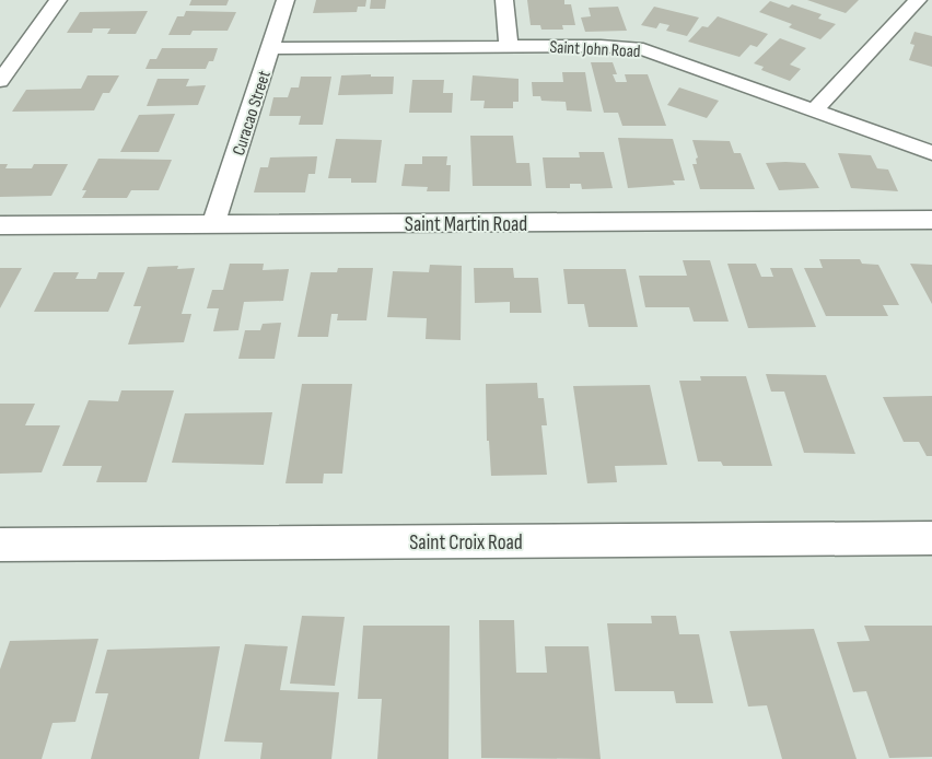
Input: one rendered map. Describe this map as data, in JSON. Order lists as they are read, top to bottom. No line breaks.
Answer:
{"streets":{"street":["Saint John Road","Curacao Street","Saint Martin Road","Saint Croix Road"]},"crossings":[["Saint John Road","Curacao Street"],["Curacao Street","Saint Martin Road"]]}
